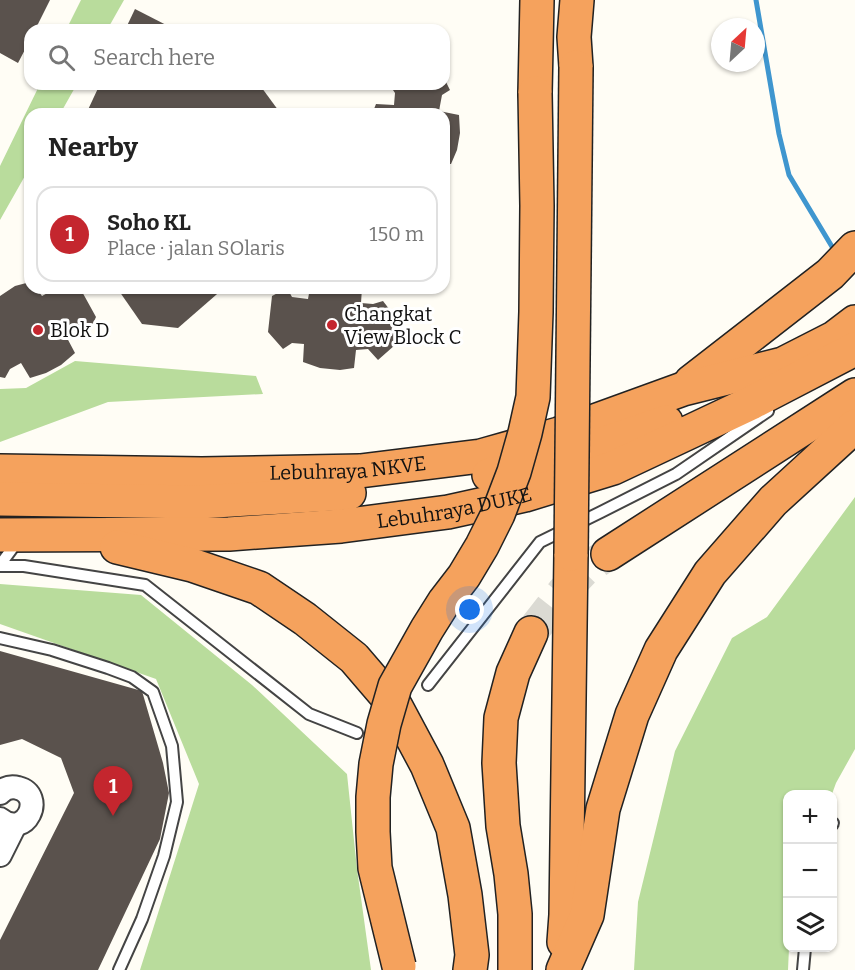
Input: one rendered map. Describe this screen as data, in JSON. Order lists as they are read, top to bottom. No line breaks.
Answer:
{"streets":{"highway":["Lebuhraya NKVE","Lebuhraya DUKE"]},"crossings":[["Lebuhraya NKVE","Lebuhraya DUKE"]],"places":["Changkat View Block C","Blok D"],"north":"top right","page":{"search":"Search here","heading":"Nearby","list":[{"mark":"1","name":"Soho KL","note":"Place · jalan SOlaris","value":"150 m"}],"pins":"1","map_buttons":["+","−"]}}
